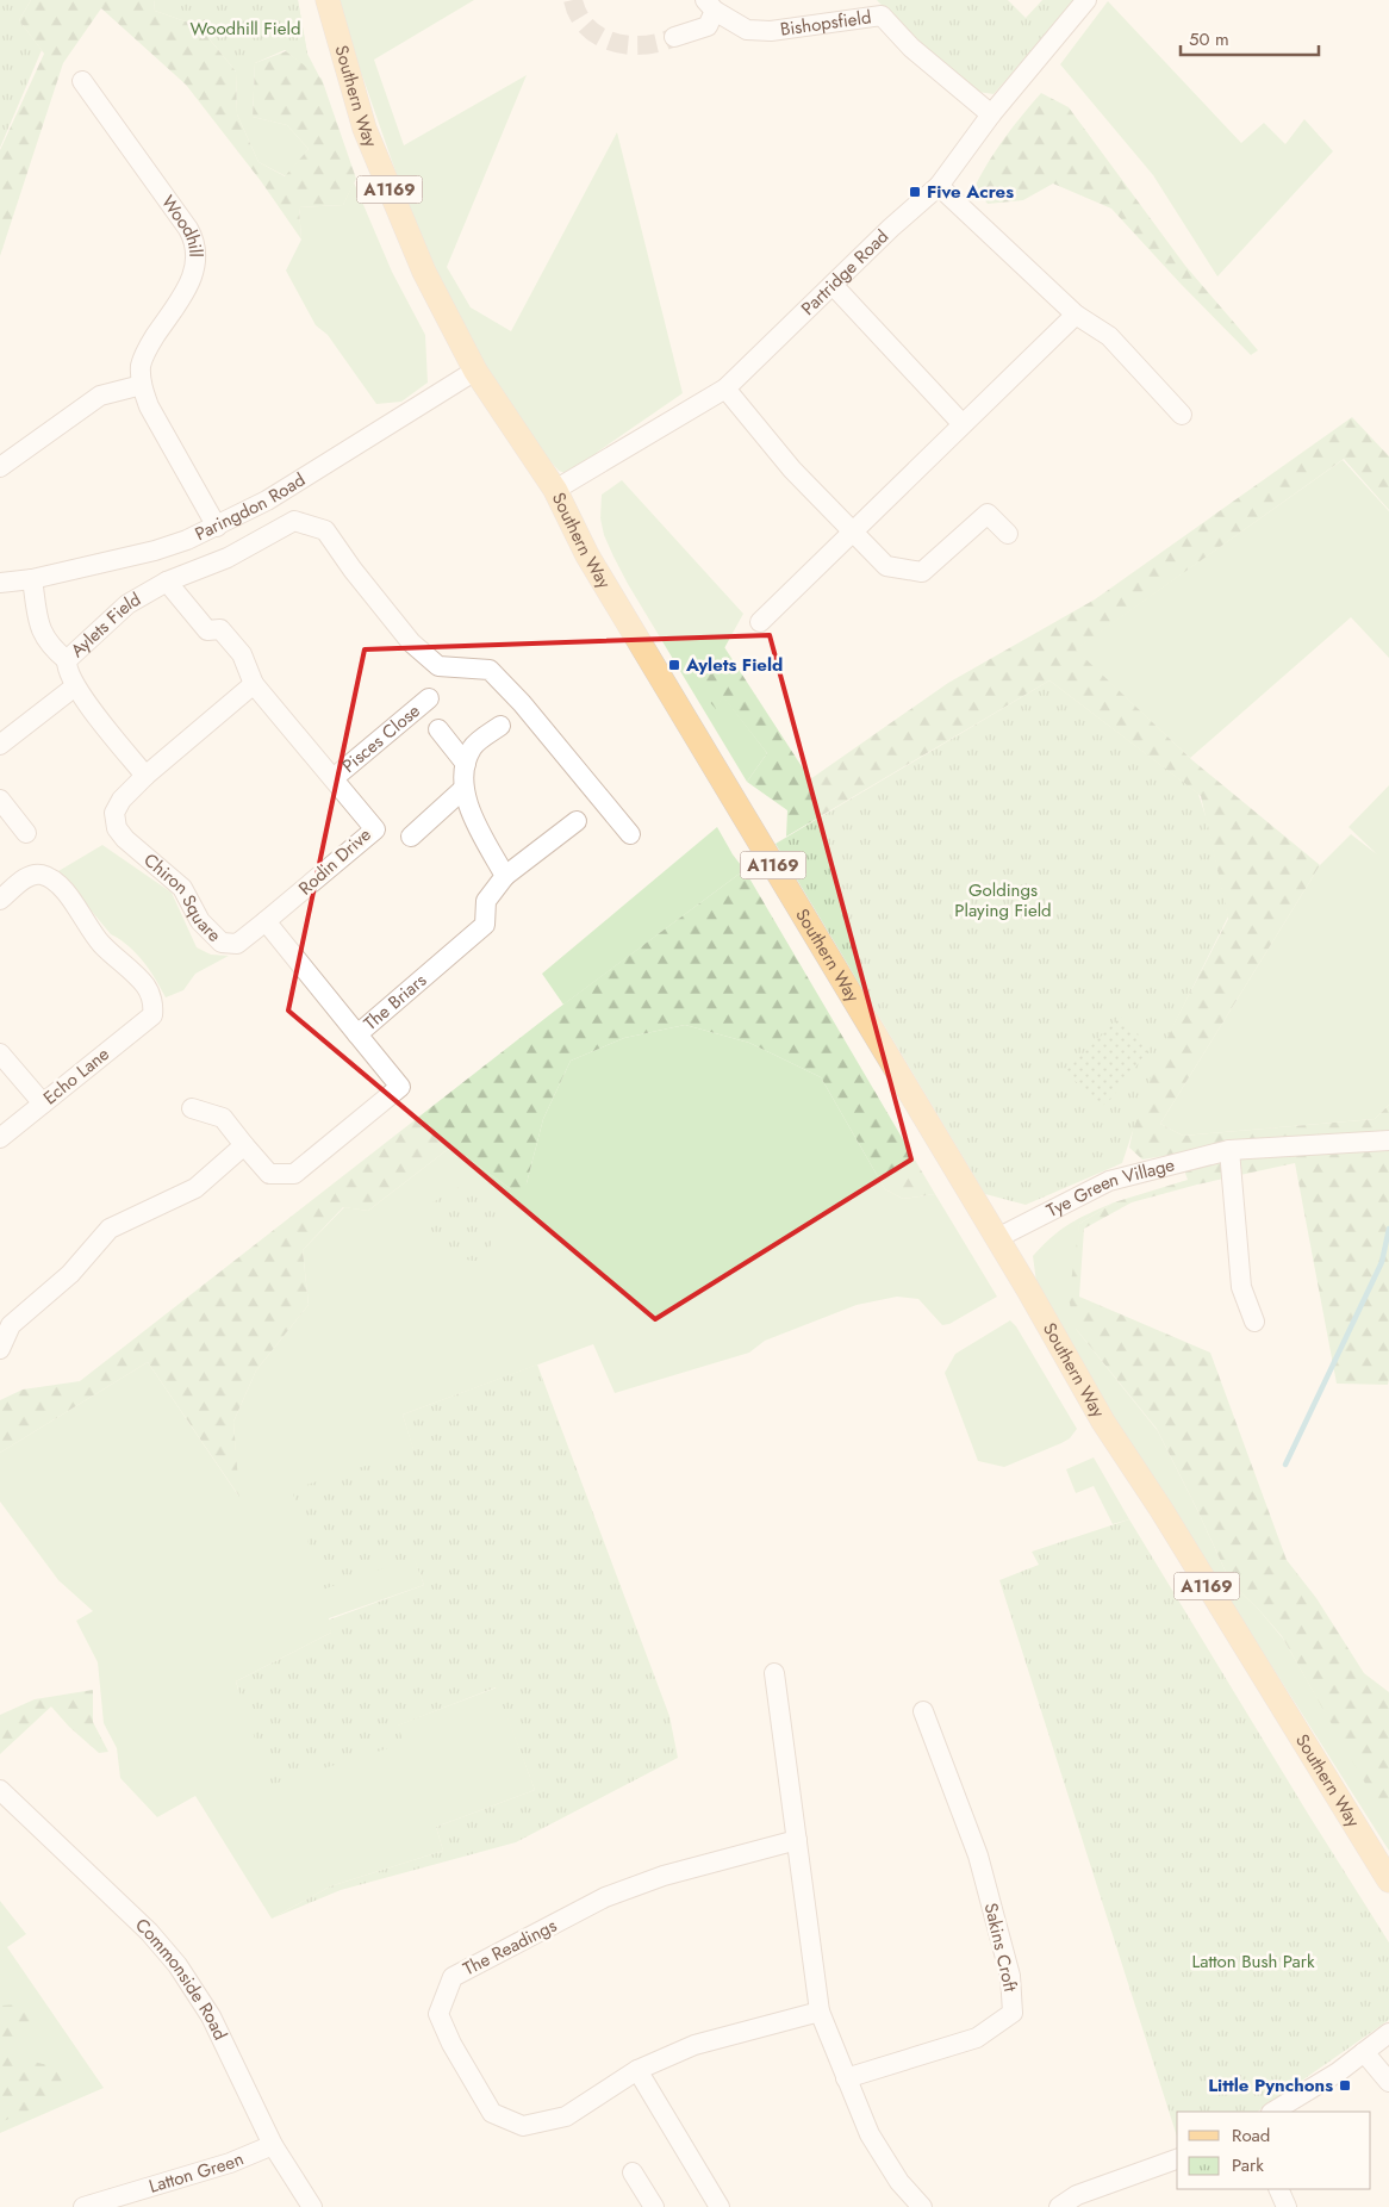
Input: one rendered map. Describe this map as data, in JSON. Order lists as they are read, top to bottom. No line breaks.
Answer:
{"streets":{"main road":["Southern Way","A1169"],"street":["Bishopsfield","Woodhill","Partridge Road","Paringdon Road","Aylets Field","Pisces Close","Rodin Drive","Chiron Square","The Briars","Echo Lane","Tye Green Village","The Readings","Sakins Croft","Commonside Road","Latton Green"]},"crossings":[["Bishopsfield","Partridge Road"],["Southern Way","Partridge Road"],["Southern Way","Paringdon Road"],["Southern Way","Tye Green Village"],["Woodhill","Paringdon Road"],["Paringdon Road","Aylets Field"],["Aylets Field","Rodin Drive"],["Pisces Close","Rodin Drive"],["Rodin Drive","Chiron Square"],["Commonside Road","Latton Green"]],"parks":["Woodhill Field","Goldings Playing Field","Latton Bush Park"],"places":{"transit":["Five Acres","Aylets Field","Little Pynchons"]},"legend":["Road","Park"],"scale_bar":"50 m"}
